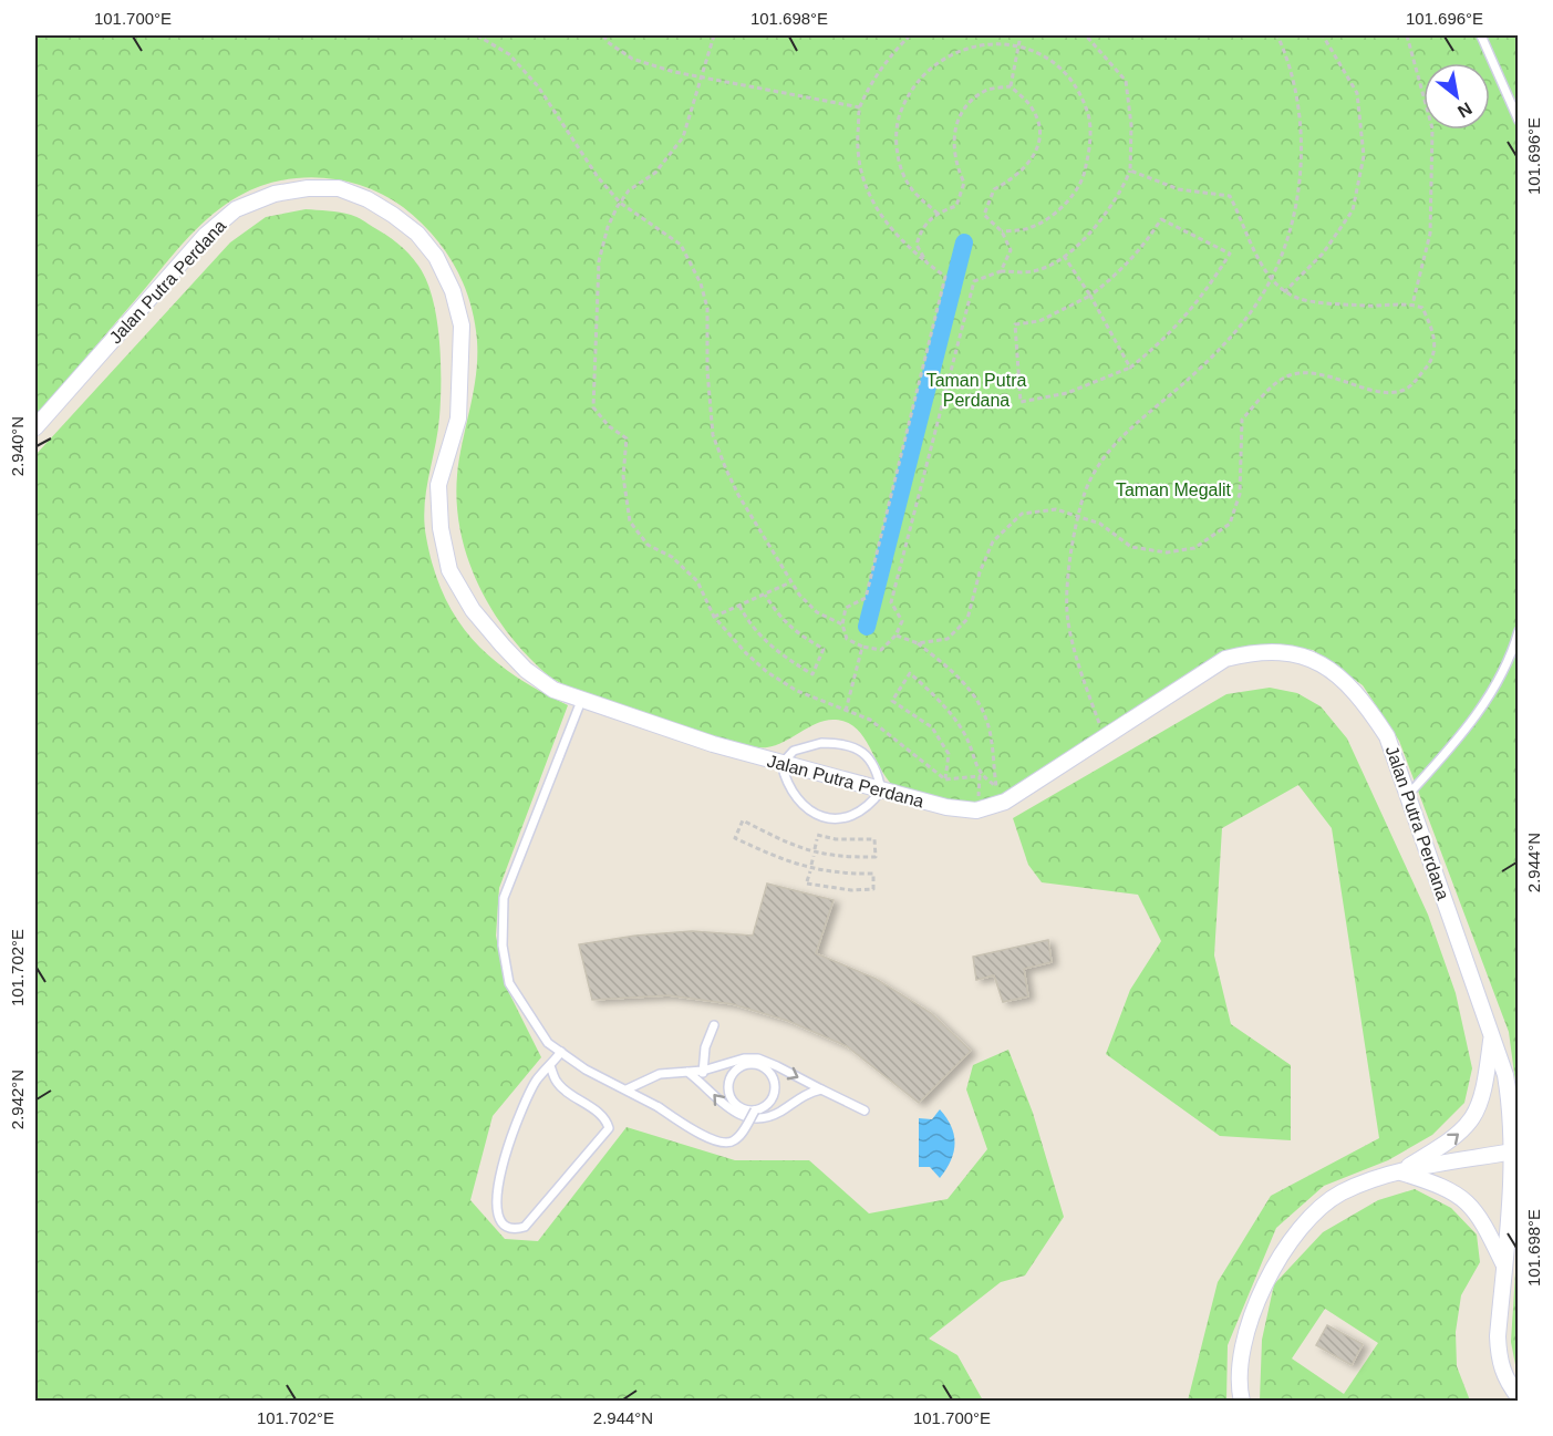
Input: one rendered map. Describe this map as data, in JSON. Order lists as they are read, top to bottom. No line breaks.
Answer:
{"streets":{"street":["Jalan Putra Perdana"]},"parks":["Taman Putra Perdana","Taman Megalit"],"north":"bottom right","coordinates":["101.700°E","101.698°E","101.696°E","2.940°N","2.944°N","101.702°E","2.942°N"]}
